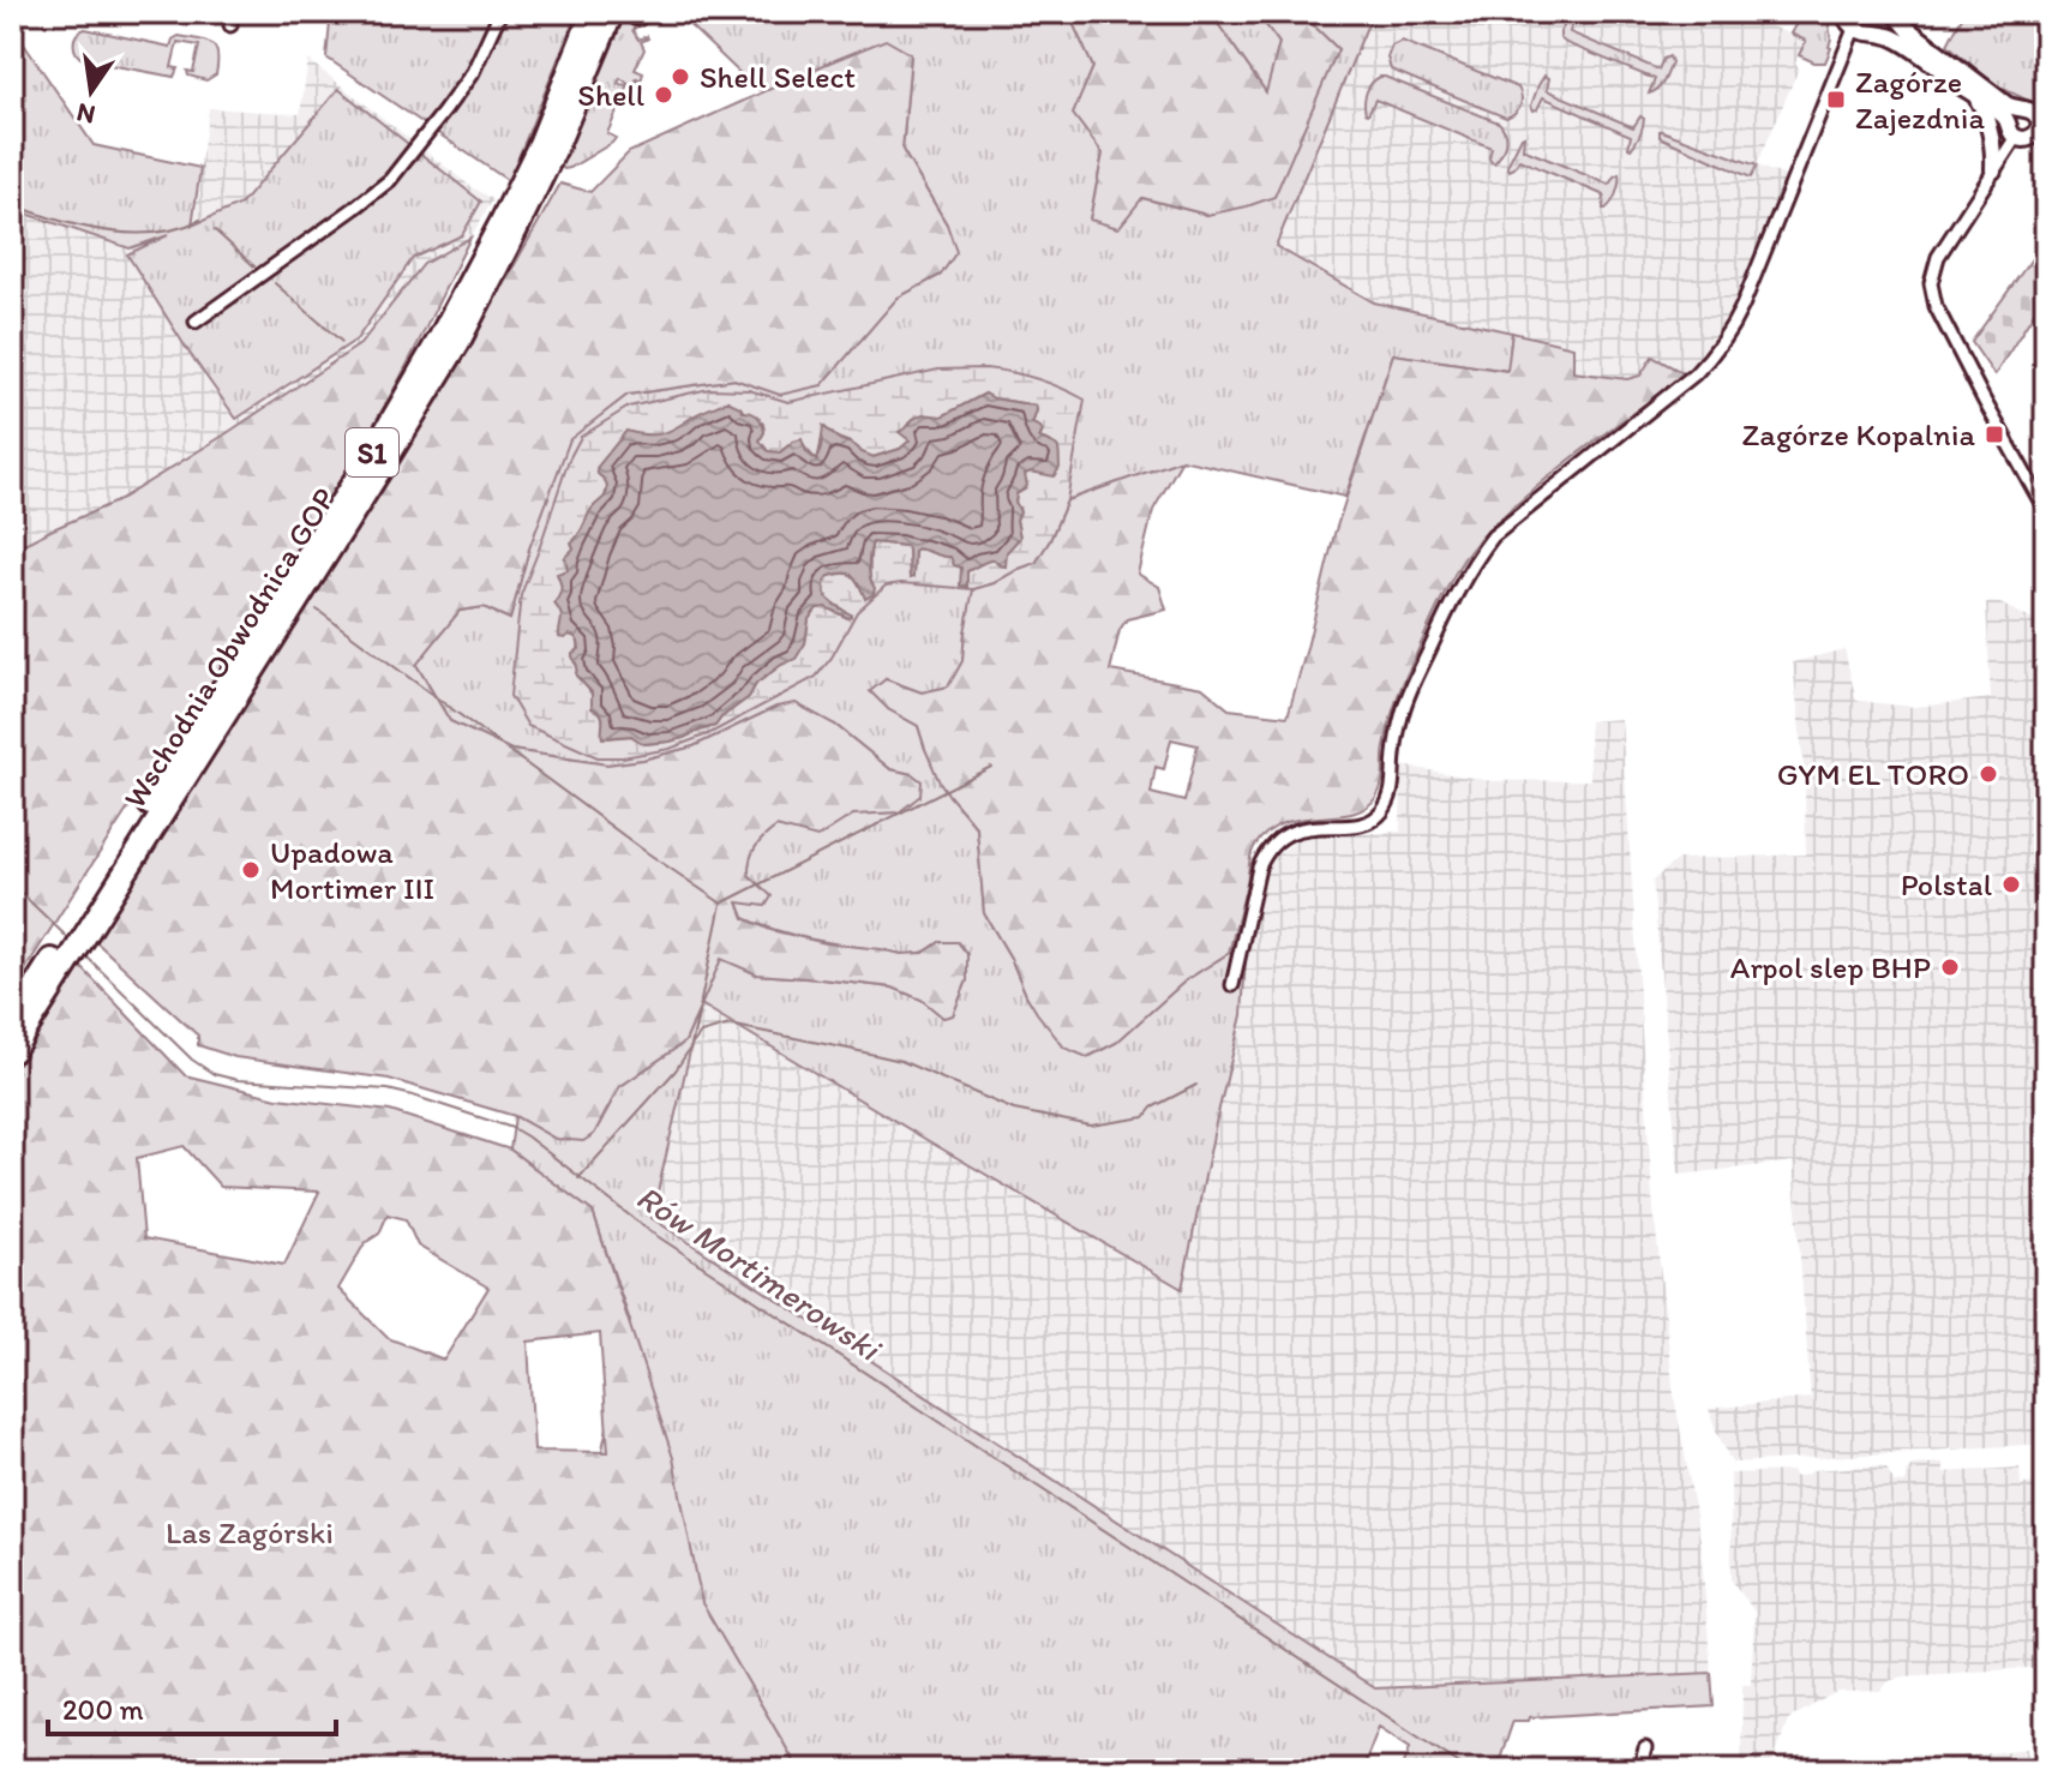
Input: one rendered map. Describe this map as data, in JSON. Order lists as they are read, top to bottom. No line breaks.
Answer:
{"streets":{"highway":["S1","Wschodnia Obwodnica GOP"]},"water":["Rów Mortimerowski"],"parks":["Las Zagórski"],"places":{"other":["Shell Select","Shell","GYM EL TORO","Upadowa Mortimer III","Polstal","Arpol slep BHP"],"transit":["Zagórze Zajezdnia","Zagórze Kopalnia"]},"scale_bar":"200 m","north":"bottom"}
